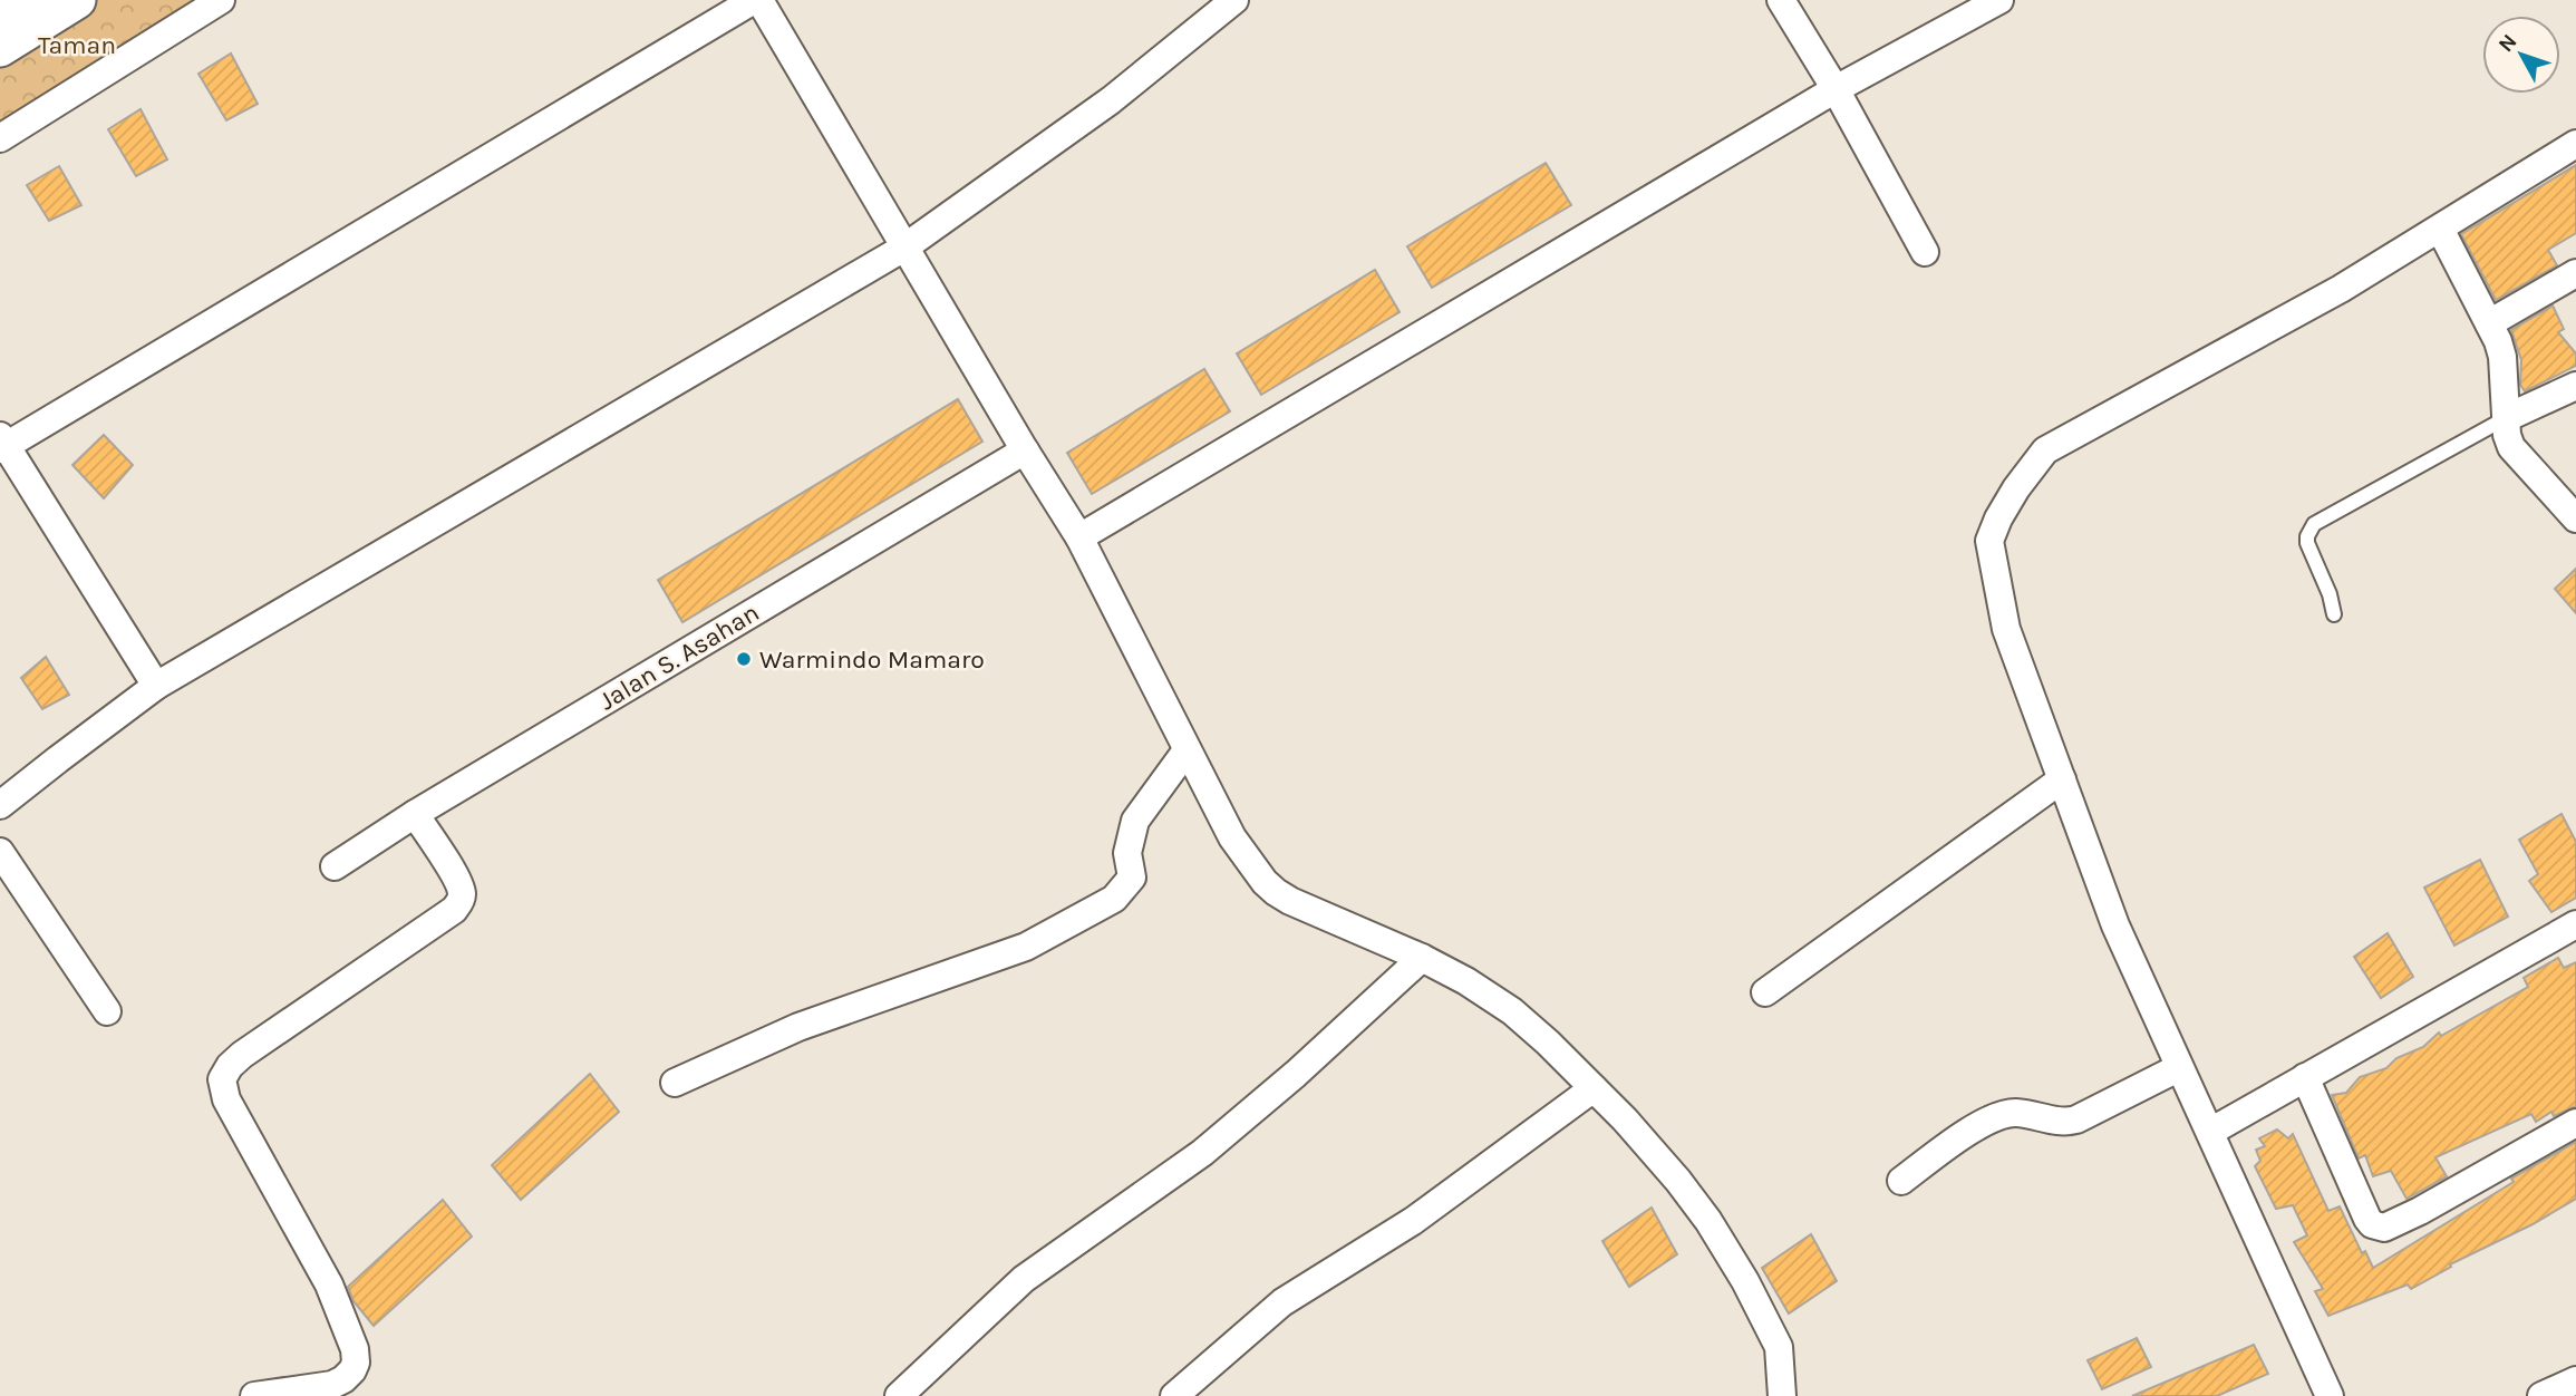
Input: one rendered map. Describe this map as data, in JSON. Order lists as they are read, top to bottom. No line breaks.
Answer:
{"streets":{"street":["Jalan S. Asahan"]},"parks":["Taman"],"places":["Warmindo Mamaro"],"north":"top left"}
